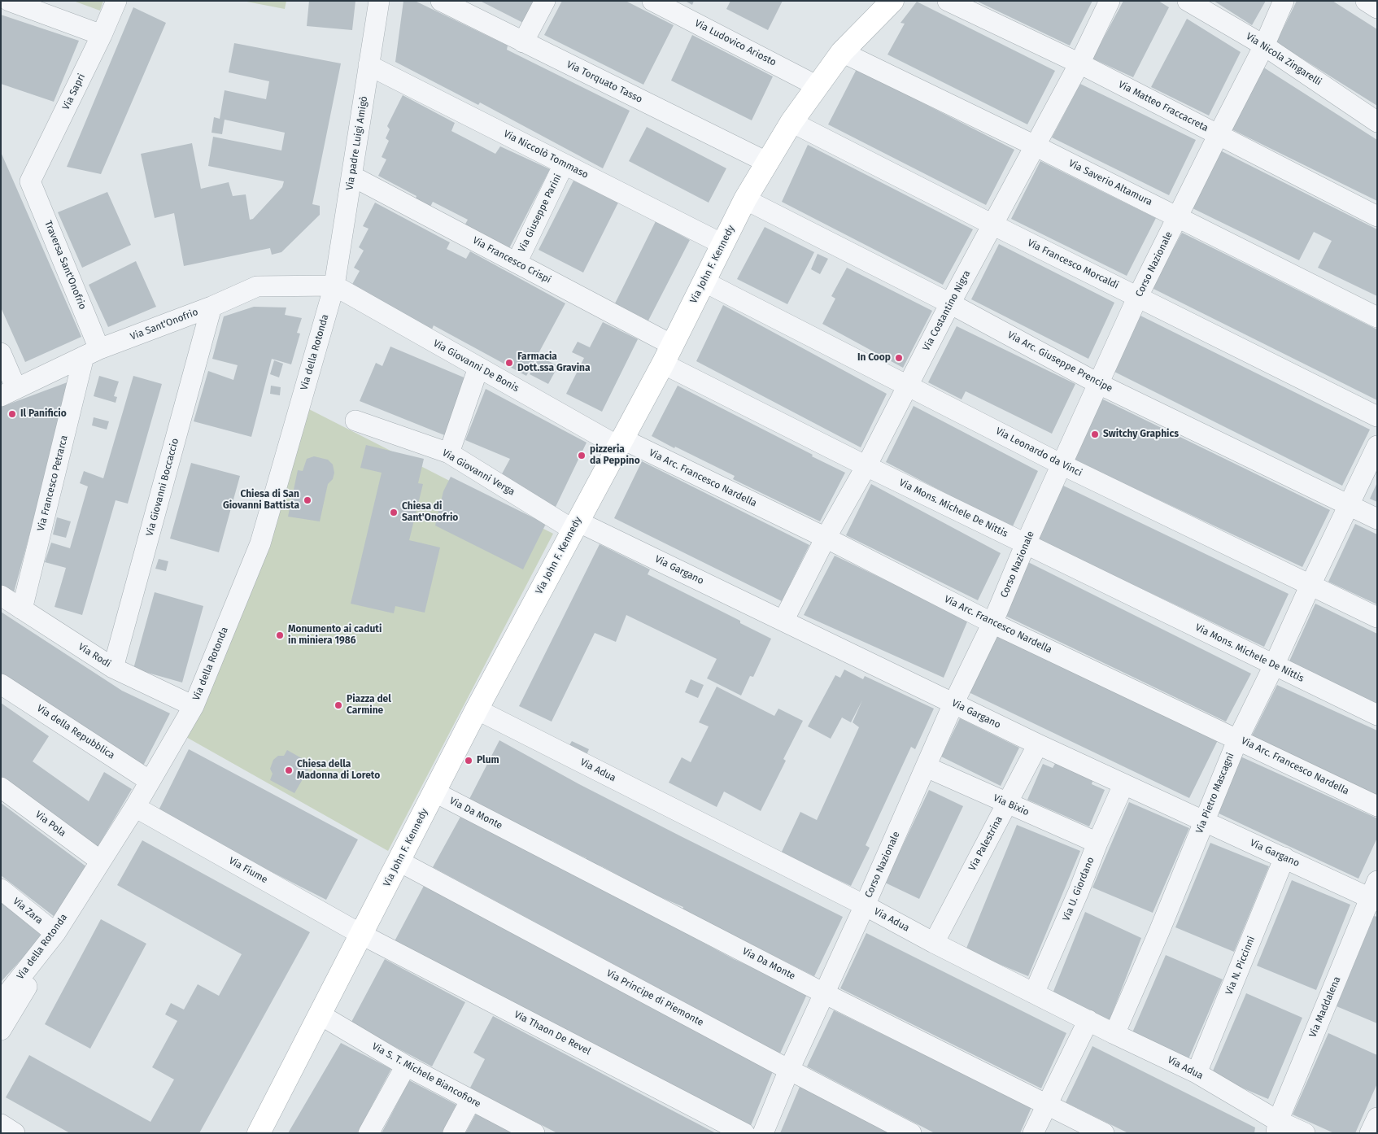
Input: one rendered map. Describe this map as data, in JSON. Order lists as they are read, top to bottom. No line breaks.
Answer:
{"streets":{"main road":["Via John F. Kennedy"],"street":["Via Ludovico Ariosto","Via Nicola Zingarelli","Via Torquato Tasso","Via Sapri","Via Matteo Fraccacreta","Via padre Luigi Amigò","Via Niccolò Tommaso","Via Saverio Altamura","Via Giuseppe Parini","Via Francesco Crispi","Via Francesco Morcaldi","Corso Nazionale","Traversa Sant'Onofrio","Via Costantino Nigra","Via Sant'Onofrio","Via della Rotonda","Via Arc. Giuseppe Prencipe","Via Giovanni De Bonis","Via Leonardo da Vinci","Via Giovanni Verga","Via Arc. Francesco Nardella","Via Francesco Petrarca","Via Giovanni Boccaccio","Via Mons. Michele De Nittis","Via Gargano","Via Rodi","Via della Repubblica","Via Adua","Via Pietro Mascagni","Via Bixio","Via Da Monte","Via Pola","Via Palestrina","Via Fiume","Via U. Giordano","Via Zara","Via N. Piccinni","Via Principe di Piemonte","Via Maddalena","Via Thaon De Revel","Via S. T. Michele Biancofiore"]},"crossings":[["Via Ludovico Ariosto","Via John F. Kennedy"],["Via Nicola Zingarelli","Corso Nazionale"],["Via Torquato Tasso","Via John F. Kennedy"],["Via Sapri","Traversa Sant'Onofrio"],["Via Matteo Fraccacreta","Corso Nazionale"],["Via Matteo Fraccacreta","Via Costantino Nigra"],["Via padre Luigi Amigò","Via Niccolò Tommaso"],["Via padre Luigi Amigò","Via Francesco Crispi"],["Via padre Luigi Amigò","Via Sant'Onofrio"],["Via padre Luigi Amigò","Via della Rotonda"],["Via padre Luigi Amigò","Via Giovanni De Bonis"],["Via Niccolò Tommaso","Via Giuseppe Parini"],["Via Niccolò Tommaso","Via John F. Kennedy"],["Via Saverio Altamura","Via John F. Kennedy"],["Via Saverio Altamura","Corso Nazionale"],["Via Saverio Altamura","Via Costantino Nigra"],["Via Giuseppe Parini","Via Francesco Crispi"],["Via Francesco Crispi","Via John F. Kennedy"],["Via Francesco Crispi","Via Mons. Michele De Nittis"],["Via John F. Kennedy","Via Francesco Morcaldi"],["Via John F. Kennedy","Via Arc. Giuseppe Prencipe"],["Via John F. Kennedy","Via Giovanni De Bonis"],["Via John F. Kennedy","Via Leonardo da Vinci"],["Via John F. Kennedy","Via Giovanni Verga"],["Via John F. Kennedy","Via Arc. Francesco Nardella"],["Via John F. Kennedy","Via Mons. Michele De Nittis"],["Via John F. Kennedy","Via Gargano"],["Via John F. Kennedy","Via Adua"],["Via John F. Kennedy","Via Da Monte"],["Via John F. Kennedy","Via Fiume"],["Via John F. Kennedy","Via Principe di Piemonte"],["Via John F. Kennedy","Via Thaon De Revel"],["Via John F. Kennedy","Via S. T. Michele Biancofiore"],["Via Francesco Morcaldi","Corso Nazionale"],["Via Francesco Morcaldi","Via Costantino Nigra"],["Corso Nazionale","Via Arc. Giuseppe Prencipe"],["Corso Nazionale","Via Leonardo da Vinci"],["Corso Nazionale","Via Arc. Francesco Nardella"],["Corso Nazionale","Via Mons. Michele De Nittis"],["Corso Nazionale","Via Gargano"],["Corso Nazionale","Via Adua"],["Corso Nazionale","Via Bixio"],["Corso Nazionale","Via Da Monte"],["Corso Nazionale","Via Principe di Piemonte"],["Traversa Sant'Onofrio","Via Sant'Onofrio"],["Traversa Sant'Onofrio","Via Francesco Petrarca"],["Via Costantino Nigra","Via Arc. Giuseppe Prencipe"],["Via Costantino Nigra","Via Leonardo da Vinci"],["Via Costantino Nigra","Via Arc. Francesco Nardella"],["Via Costantino Nigra","Via Mons. Michele De Nittis"],["Via Costantino Nigra","Via Gargano"],["Via Sant'Onofrio","Via della Rotonda"],["Via Sant'Onofrio","Via Giovanni De Bonis"],["Via Sant'Onofrio","Via Francesco Petrarca"],["Via Sant'Onofrio","Via Giovanni Boccaccio"],["Via della Rotonda","Via Giovanni De Bonis"],["Via della Rotonda","Via Rodi"],["Via della Rotonda","Via della Repubblica"],["Via della Rotonda","Via Pola"],["Via della Rotonda","Via Fiume"],["Via della Rotonda","Via Zara"],["Via Arc. Giuseppe Prencipe","Via Pietro Mascagni"],["Via Giovanni De Bonis","Via Arc. Francesco Nardella"],["Via Leonardo da Vinci","Via Pietro Mascagni"],["Via Giovanni Verga","Via Gargano"],["Via Arc. Francesco Nardella","Via Pietro Mascagni"],["Via Francesco Petrarca","Via Rodi"],["Via Giovanni Boccaccio","Via Rodi"],["Via Mons. Michele De Nittis","Via Pietro Mascagni"],["Via Gargano","Via Pietro Mascagni"],["Via Gargano","Via Palestrina"],["Via Gargano","Via U. Giordano"],["Via Gargano","Via N. Piccinni"],["Via Gargano","Via Maddalena"],["Via Adua","Via Pietro Mascagni"],["Via Adua","Via Palestrina"],["Via Adua","Via U. Giordano"],["Via Adua","Via N. Piccinni"],["Via Adua","Via Maddalena"],["Via Bixio","Via Palestrina"],["Via Bixio","Via U. Giordano"],["Via Fiume","Via Thaon De Revel"]],"places":["In Coop","Farmacia Dott.ssa Gravina","Il Panificio","Switchy Graphics","pizzeria da Peppino","Chiesa di San Giovanni Battista","Chiesa di Sant'Onofrio","Monumento ai caduti in miniera 1986","Piazza del Carmine","Plum","Chiesa della Madonna di Loreto"]}
